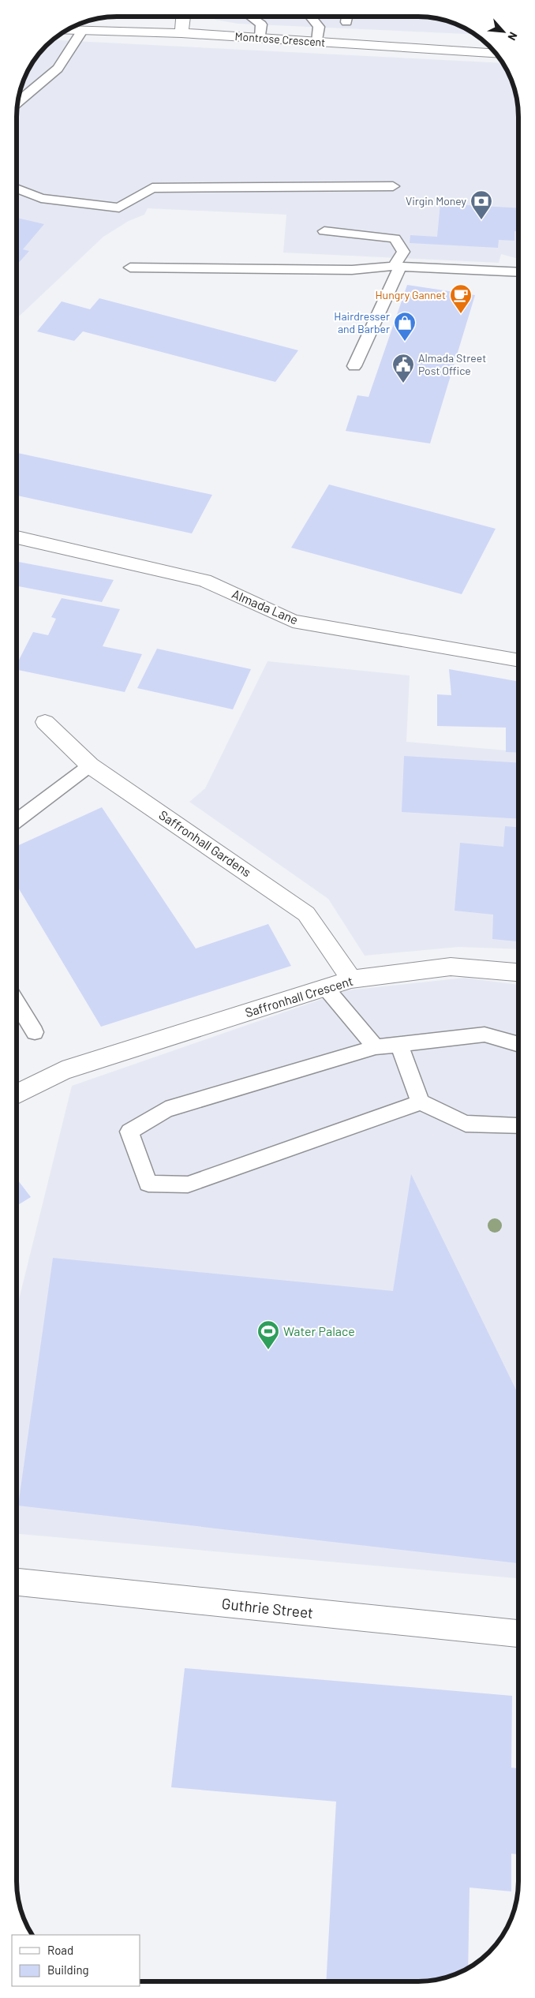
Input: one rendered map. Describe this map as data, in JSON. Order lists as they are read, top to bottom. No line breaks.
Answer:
{"streets":{"street":["Montrose Crescent","Almada Lane","Saffronhall Gardens","Saffronhall Crescent","Guthrie Street"]},"crossings":[["Saffronhall Gardens","Saffronhall Crescent"]],"places":{"bank":["Virgin Money"],"cafe":["Hungry Gannet"],"shop":["Hairdresser and Barber"],"public building":["Almada Street Post Office"],"sports":["Water Palace"]},"legend":["Road","Building"],"north":"bottom right"}
